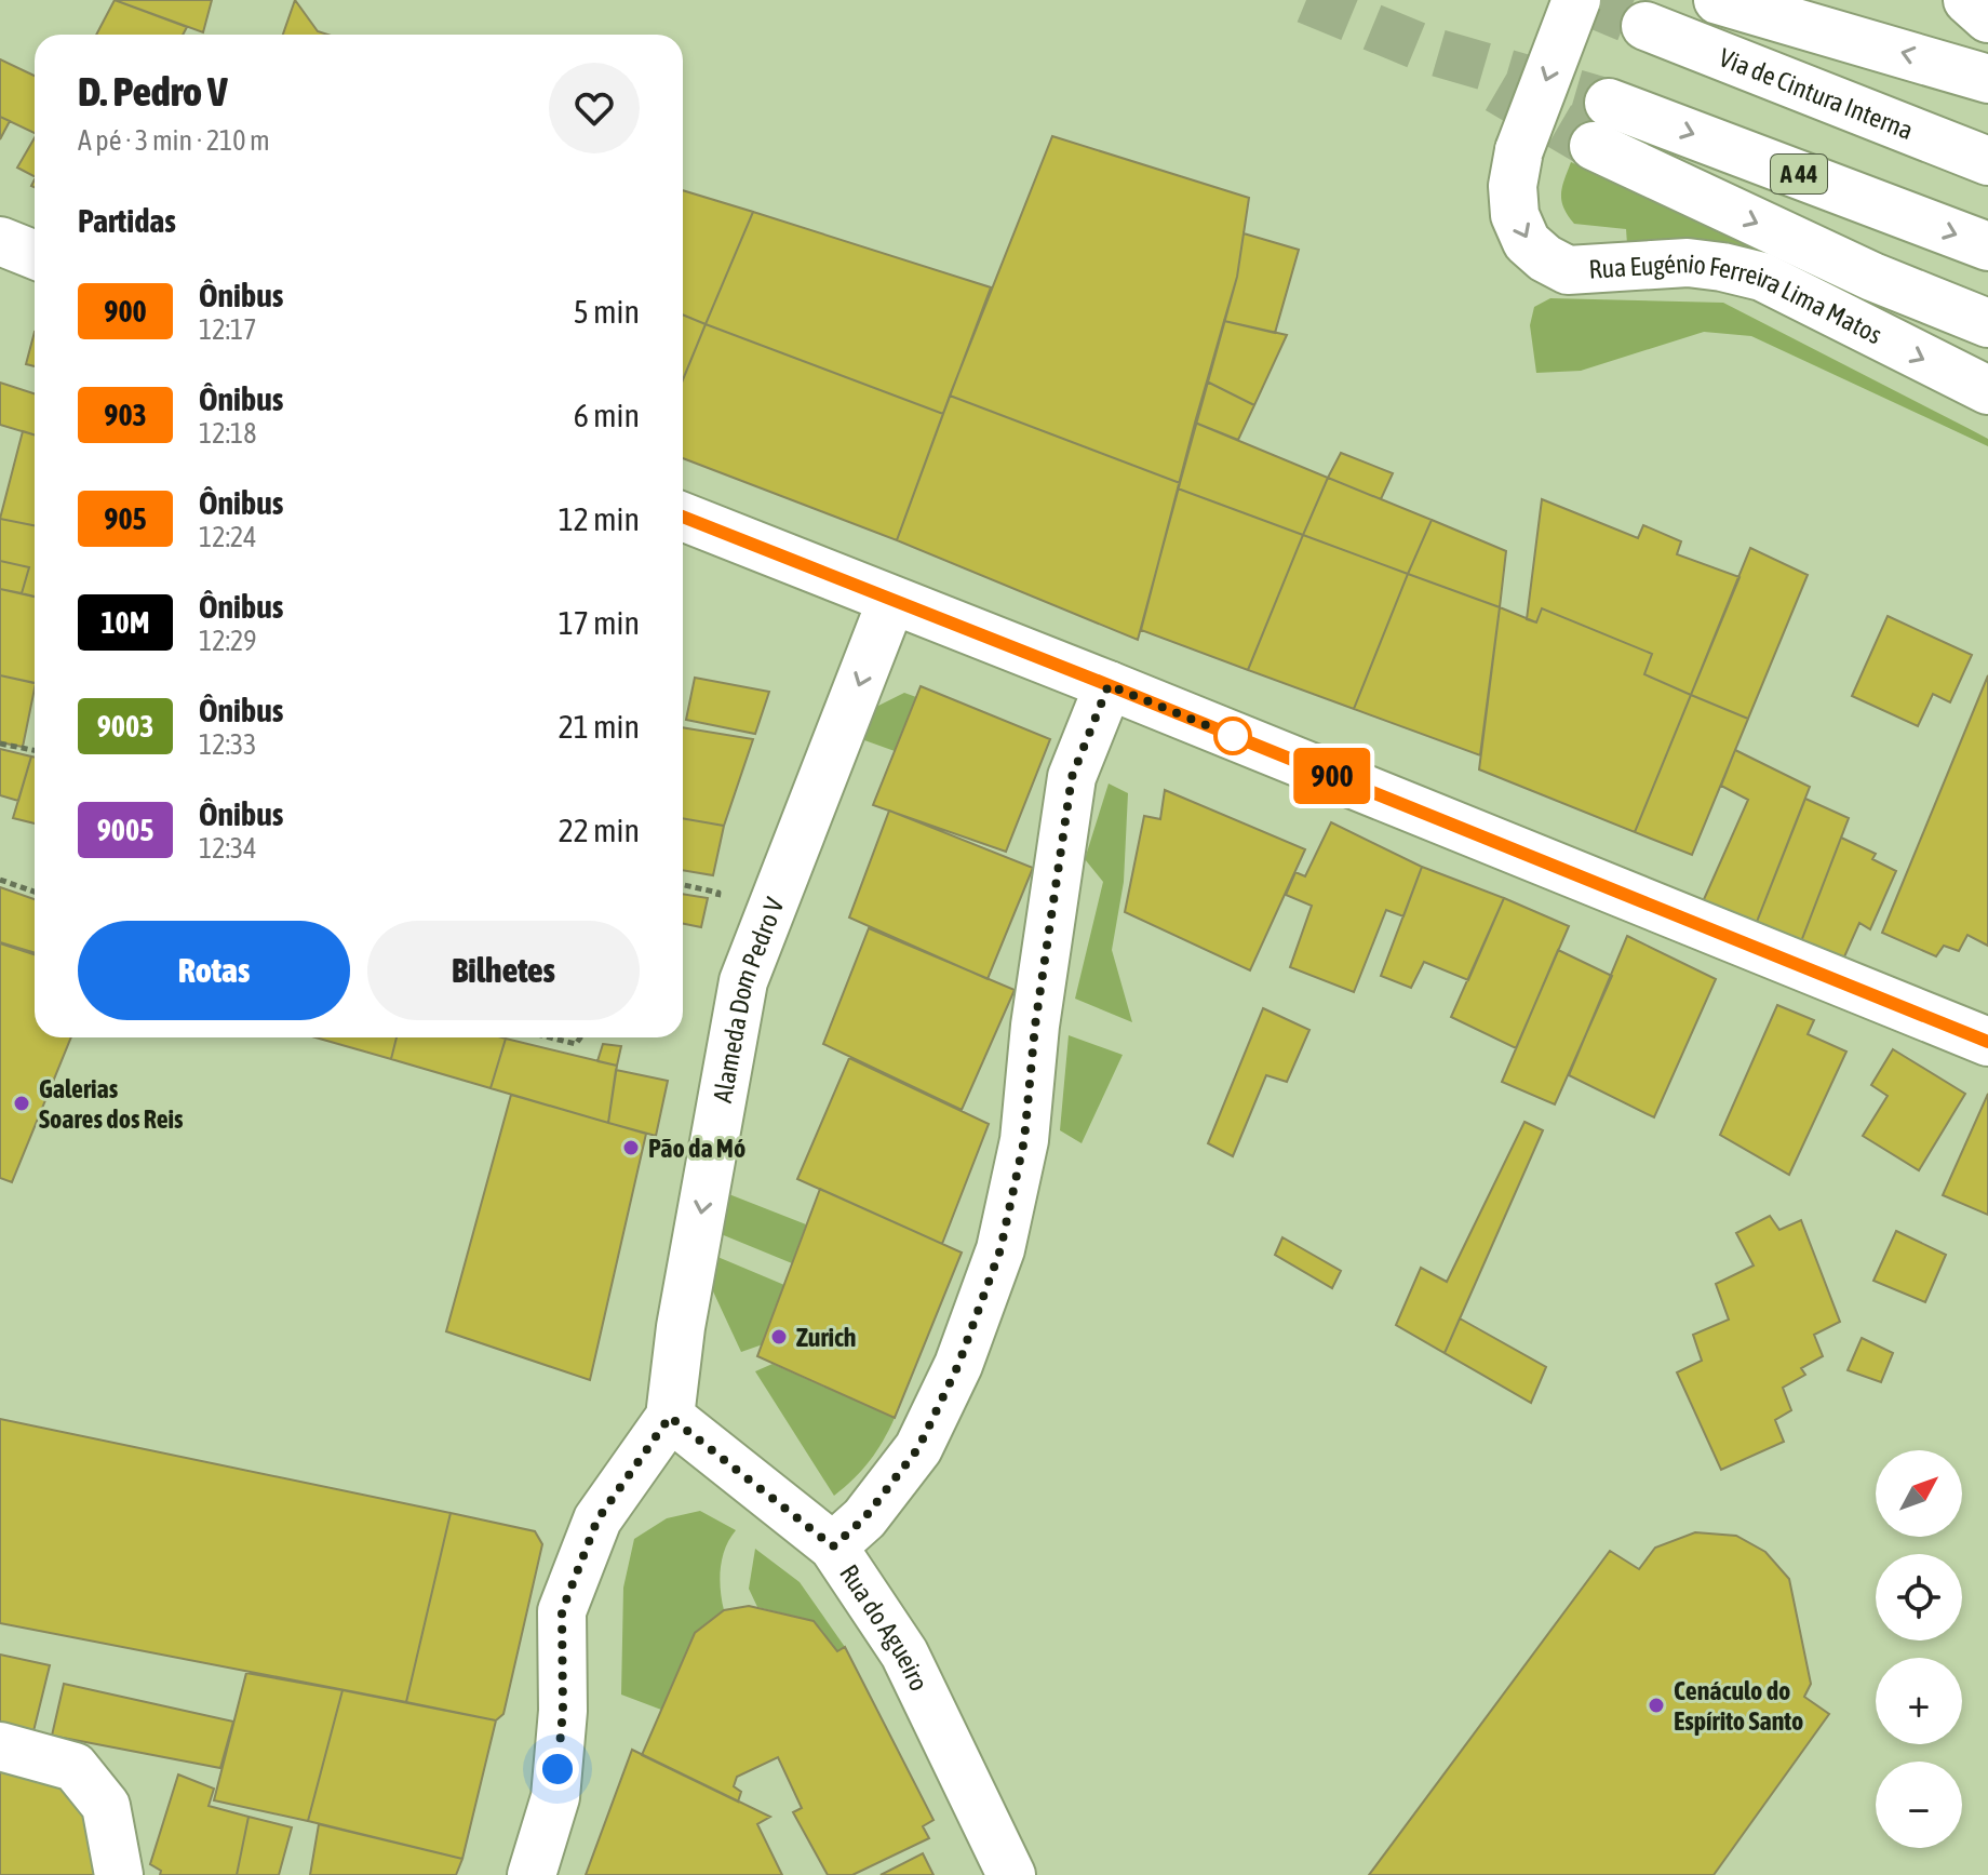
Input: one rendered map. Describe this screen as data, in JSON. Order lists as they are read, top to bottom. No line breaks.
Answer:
{"streets":{"main road":["Via de Cintura Interna","A 44","Rua Eugénio Ferreira Lima Matos","Alameda Dom Pedro V","Rua do Agueiro"]},"crossings":[["Alameda Dom Pedro V","Rua do Agueiro"]],"places":["Galerias Soares dos Reis","Pão da Mó","Zurich","Cenáculo do Espírito Santo"],"lines":["bus line 900"],"north":"top right","page":{"on_map":"900","heading":[["D. Pedro V","A pé · 3 min · 210 m"],"Partidas"],"list":[{"mark":"900","name":"Ônibus","note":"12:17","value":"5 min"},{"mark":"903","name":"Ônibus","note":"12:18","value":"6 min"},{"mark":"905","name":"Ônibus","note":"12:24","value":"12 min"},{"mark":"10M","name":"Ônibus","note":"12:29","value":"17 min"},{"mark":"9003","name":"Ônibus","note":"12:33","value":"21 min"},{"mark":"9005","name":"Ônibus","note":"12:34","value":"22 min"}],"buttons":["Rotas","Bilhetes"],"map_buttons":["+","−"]}}
